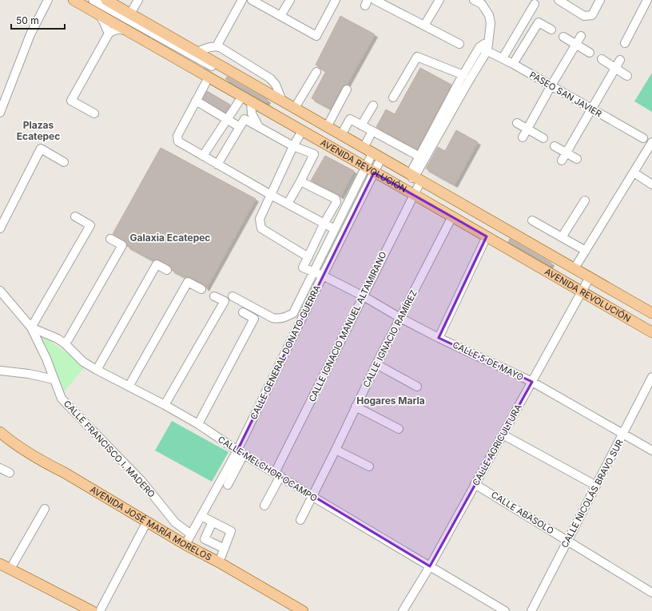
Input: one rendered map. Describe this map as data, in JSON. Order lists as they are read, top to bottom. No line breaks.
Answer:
{"streets":{"main road":["AVENIDA REVOLUCIÓN","AVENIDA JOSÉ MARÍA MORELOS"],"street":["PASEO SAN JAVIER","CALLE IGNACIO MANUEL ALTAMIRANO","CALLE IGNACIO RAMÍREZ","CALLE GENERAL DONATO GUERRA","CALLE 5 DE MAYO","CALLE AGRICULTURA","CALLE FRANCISCO I. MADERO","CALLE MELCHOR OCAMPO","CALLE NICOLÁS BRAVO SUR","CALLE ABASOLO"]},"crossings":[["AVENIDA REVOLUCIÓN","CALLE IGNACIO MANUEL ALTAMIRANO"],["AVENIDA REVOLUCIÓN","CALLE IGNACIO RAMÍREZ"],["AVENIDA REVOLUCIÓN","CALLE GENERAL DONATO GUERRA"],["AVENIDA REVOLUCIÓN","CALLE AGRICULTURA"],["CALLE IGNACIO MANUEL ALTAMIRANO","CALLE 5 DE MAYO"],["CALLE IGNACIO MANUEL ALTAMIRANO","CALLE MELCHOR OCAMPO"],["CALLE IGNACIO RAMÍREZ","CALLE 5 DE MAYO"],["CALLE IGNACIO RAMÍREZ","CALLE MELCHOR OCAMPO"],["CALLE GENERAL DONATO GUERRA","CALLE 5 DE MAYO"],["CALLE GENERAL DONATO GUERRA","CALLE FRANCISCO I. MADERO"],["CALLE GENERAL DONATO GUERRA","CALLE MELCHOR OCAMPO"],["CALLE GENERAL DONATO GUERRA","AVENIDA JOSÉ MARÍA MORELOS"],["CALLE 5 DE MAYO","CALLE AGRICULTURA"],["CALLE 5 DE MAYO","CALLE NICOLÁS BRAVO SUR"],["CALLE AGRICULTURA","CALLE MELCHOR OCAMPO"],["CALLE AGRICULTURA","CALLE ABASOLO"],["CALLE FRANCISCO I. MADERO","CALLE MELCHOR OCAMPO"],["CALLE NICOLÁS BRAVO SUR","CALLE ABASOLO"]],"districts":["Plazas Ecatepec","Galaxia Ecatepec","Hogares Marla"],"scale_bar":"50 m"}
